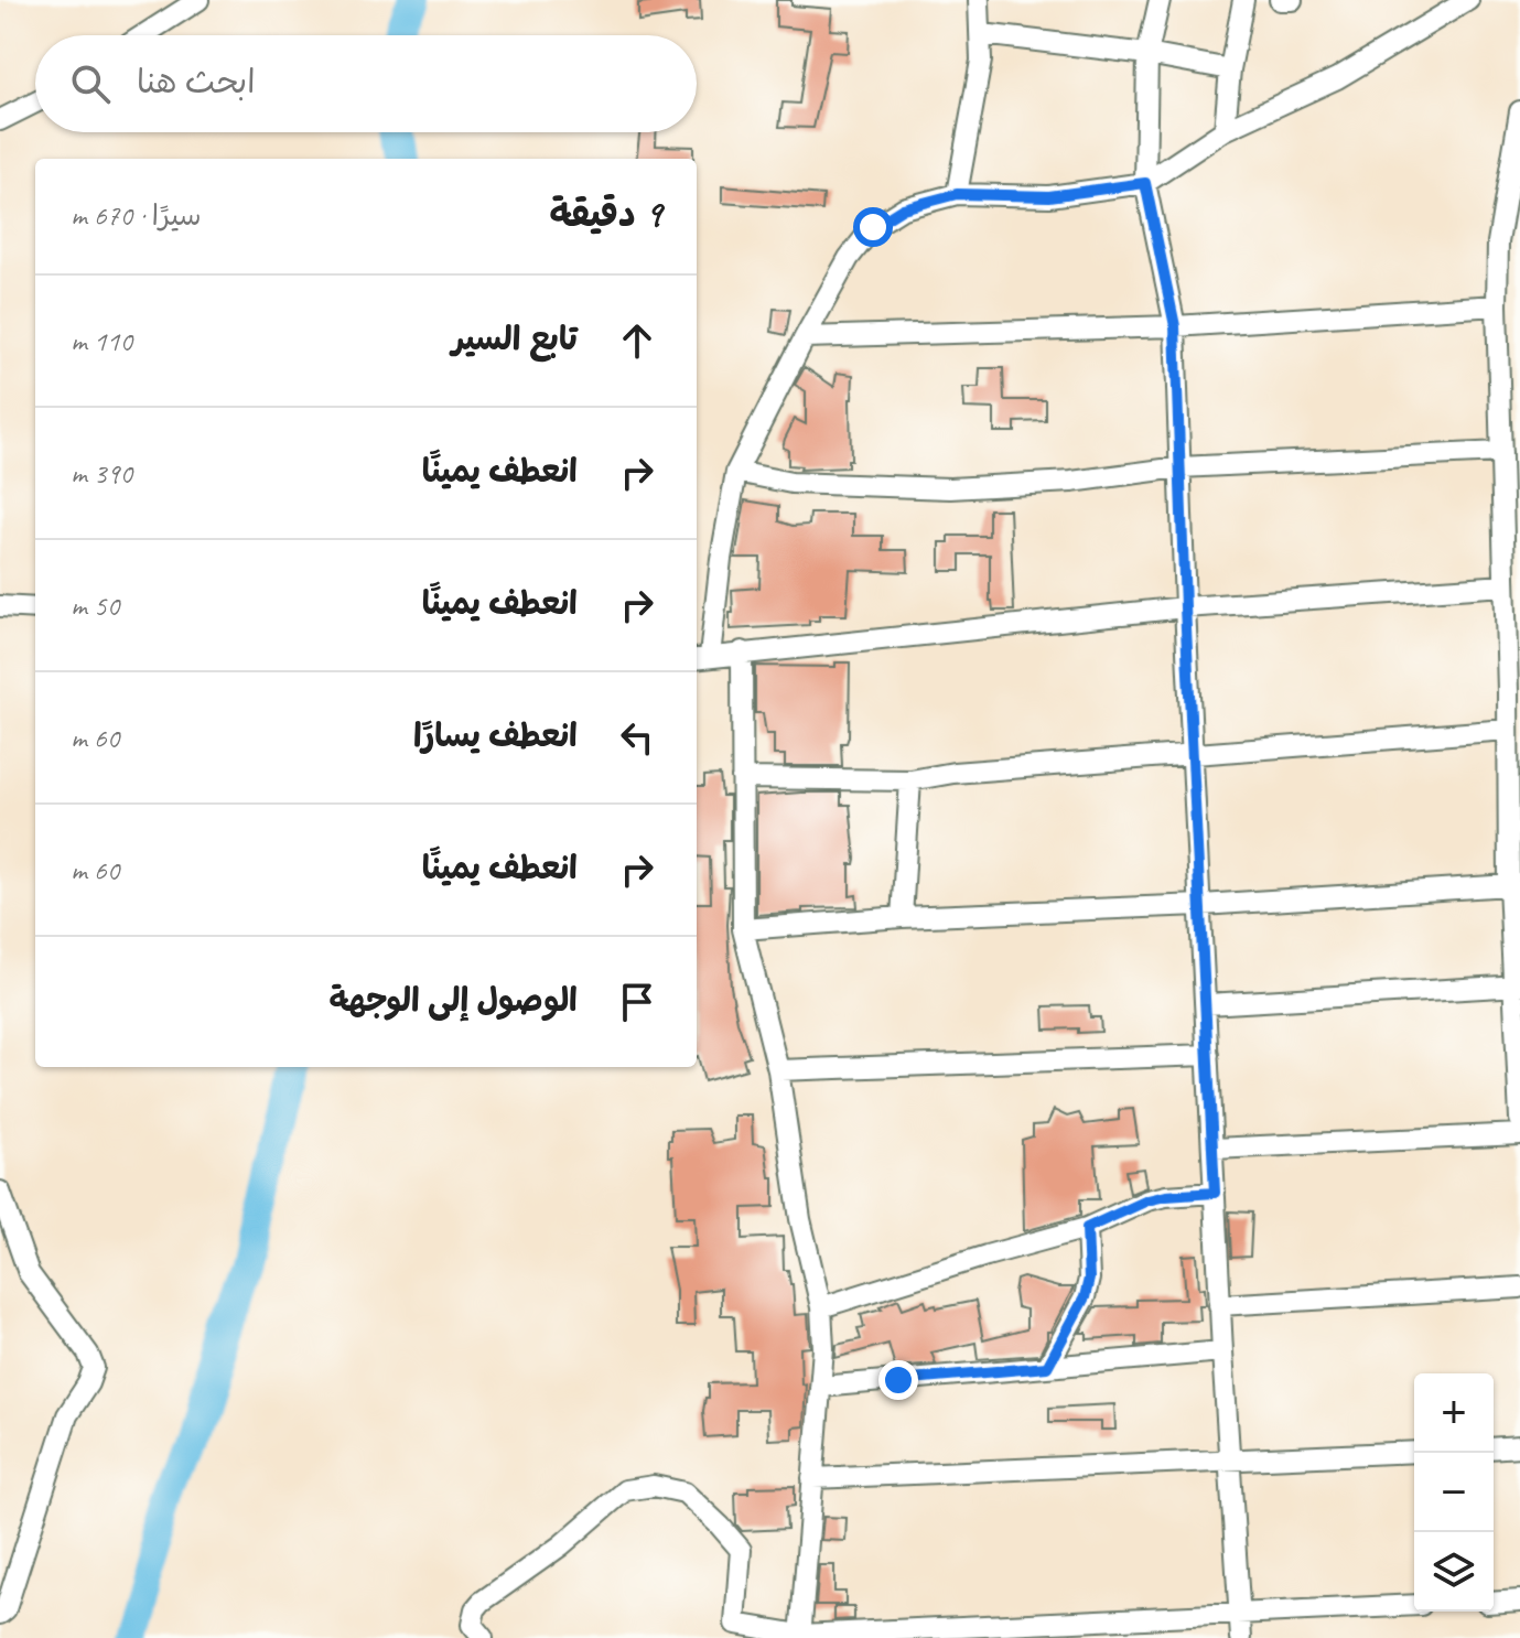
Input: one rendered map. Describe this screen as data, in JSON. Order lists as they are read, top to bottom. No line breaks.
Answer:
{"page":{"search":"ابحث هنا","heading":["9 دقيقة","سيرًا · 670 m"],"list":[["تابع السير","110 m"],["انعطف يمينًا","390 m"],["انعطف يمينًا","50 m"],["انعطف يسارًا","60 m"],["انعطف يمينًا","60 m"],"الوصول إلى الوجهة"],"map_buttons":["+","−"]}}
